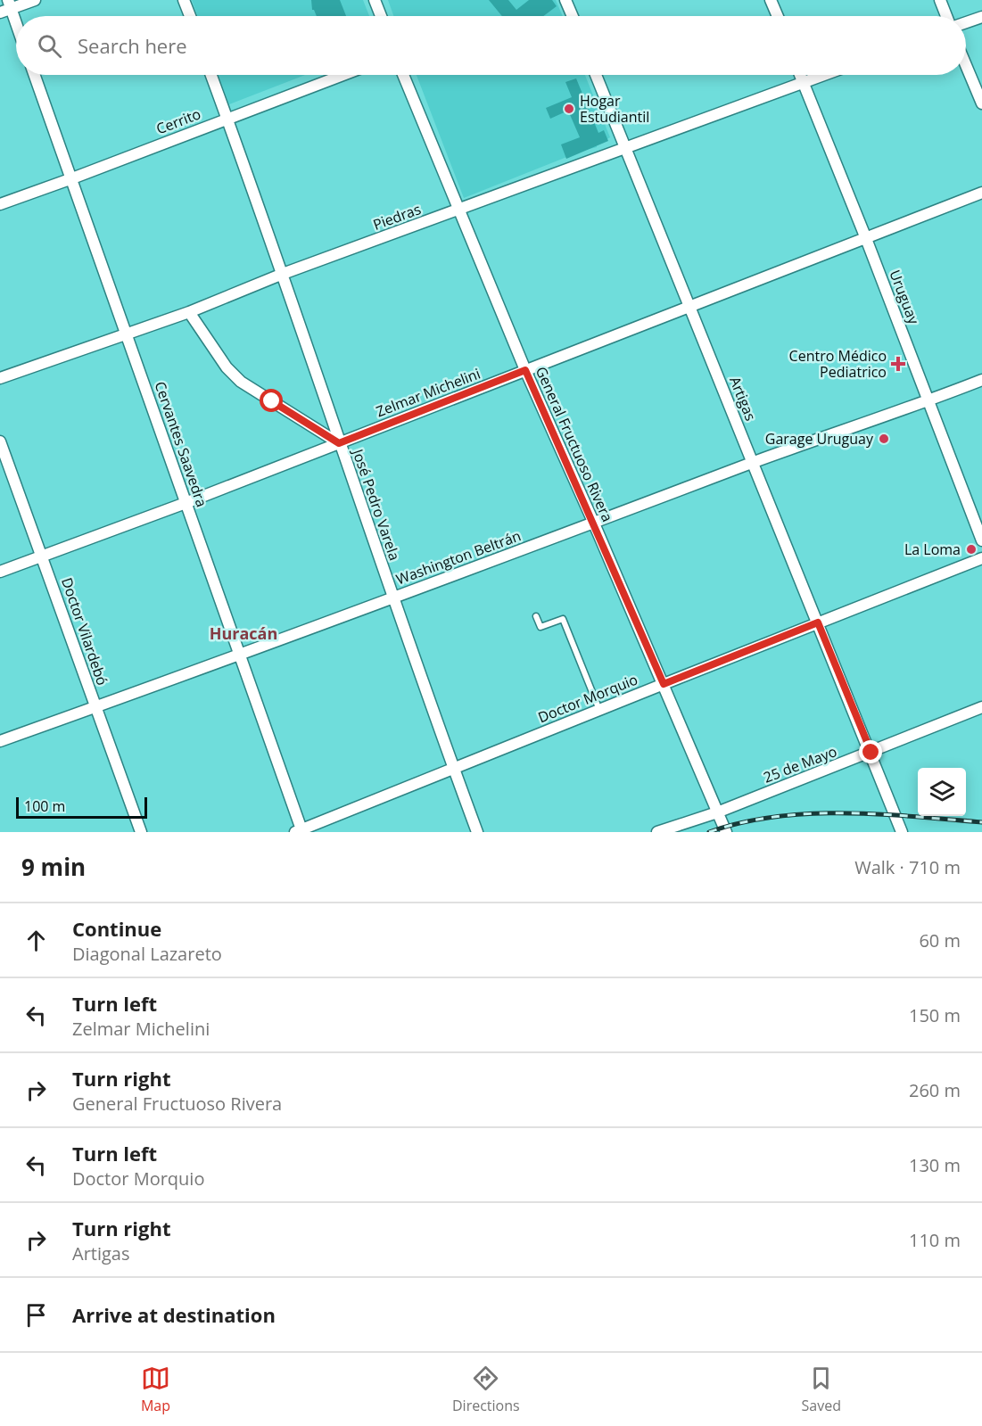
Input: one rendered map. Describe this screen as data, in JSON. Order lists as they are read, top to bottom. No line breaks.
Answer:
{"streets":{"street":["Cerrito","Piedras","Uruguay","Zelmar Michelini","Artigas","Cervantes Saavedra","General Fructuoso Rivera","José Pedro Varela","Washington Beltrán","Doctor Vilardebó","Doctor Morquio","25 de Mayo"]},"crossings":[["Cerrito","Cervantes Saavedra"],["Cerrito","José Pedro Varela"],["Piedras","Uruguay"],["Piedras","Artigas"],["Piedras","Cervantes Saavedra"],["Piedras","General Fructuoso Rivera"],["Piedras","José Pedro Varela"],["Uruguay","Zelmar Michelini"],["Uruguay","Washington Beltrán"],["Zelmar Michelini","Artigas"],["Zelmar Michelini","Cervantes Saavedra"],["Zelmar Michelini","General Fructuoso Rivera"],["Zelmar Michelini","José Pedro Varela"],["Zelmar Michelini","Doctor Vilardebó"],["Artigas","Washington Beltrán"],["Artigas","Doctor Morquio"],["Artigas","25 de Mayo"],["Cervantes Saavedra","Washington Beltrán"],["Cervantes Saavedra","Doctor Morquio"],["General Fructuoso Rivera","Washington Beltrán"],["General Fructuoso Rivera","Doctor Morquio"],["General Fructuoso Rivera","25 de Mayo"],["José Pedro Varela","Washington Beltrán"],["José Pedro Varela","Doctor Morquio"],["Washington Beltrán","Doctor Vilardebó"]],"districts":["Huracán"],"places":{"other":["Hogar Estudiantil","Garage Uruguay","La Loma"],"health":["Centro Médico Pediatrico"]},"scale_bar":"100 m","page":{"search":"Search here","scale":"100 m","heading":["9 min","Walk · 710 m"],"list":[["Continue","Diagonal Lazareto","60 m"],["Turn left","Zelmar Michelini","150 m"],["Turn right","General Fructuoso Rivera","260 m"],["Turn left","Doctor Morquio","130 m"],["Turn right","Artigas","110 m"],"Arrive at destination"],"nav":["Map","Directions","Saved"]}}
